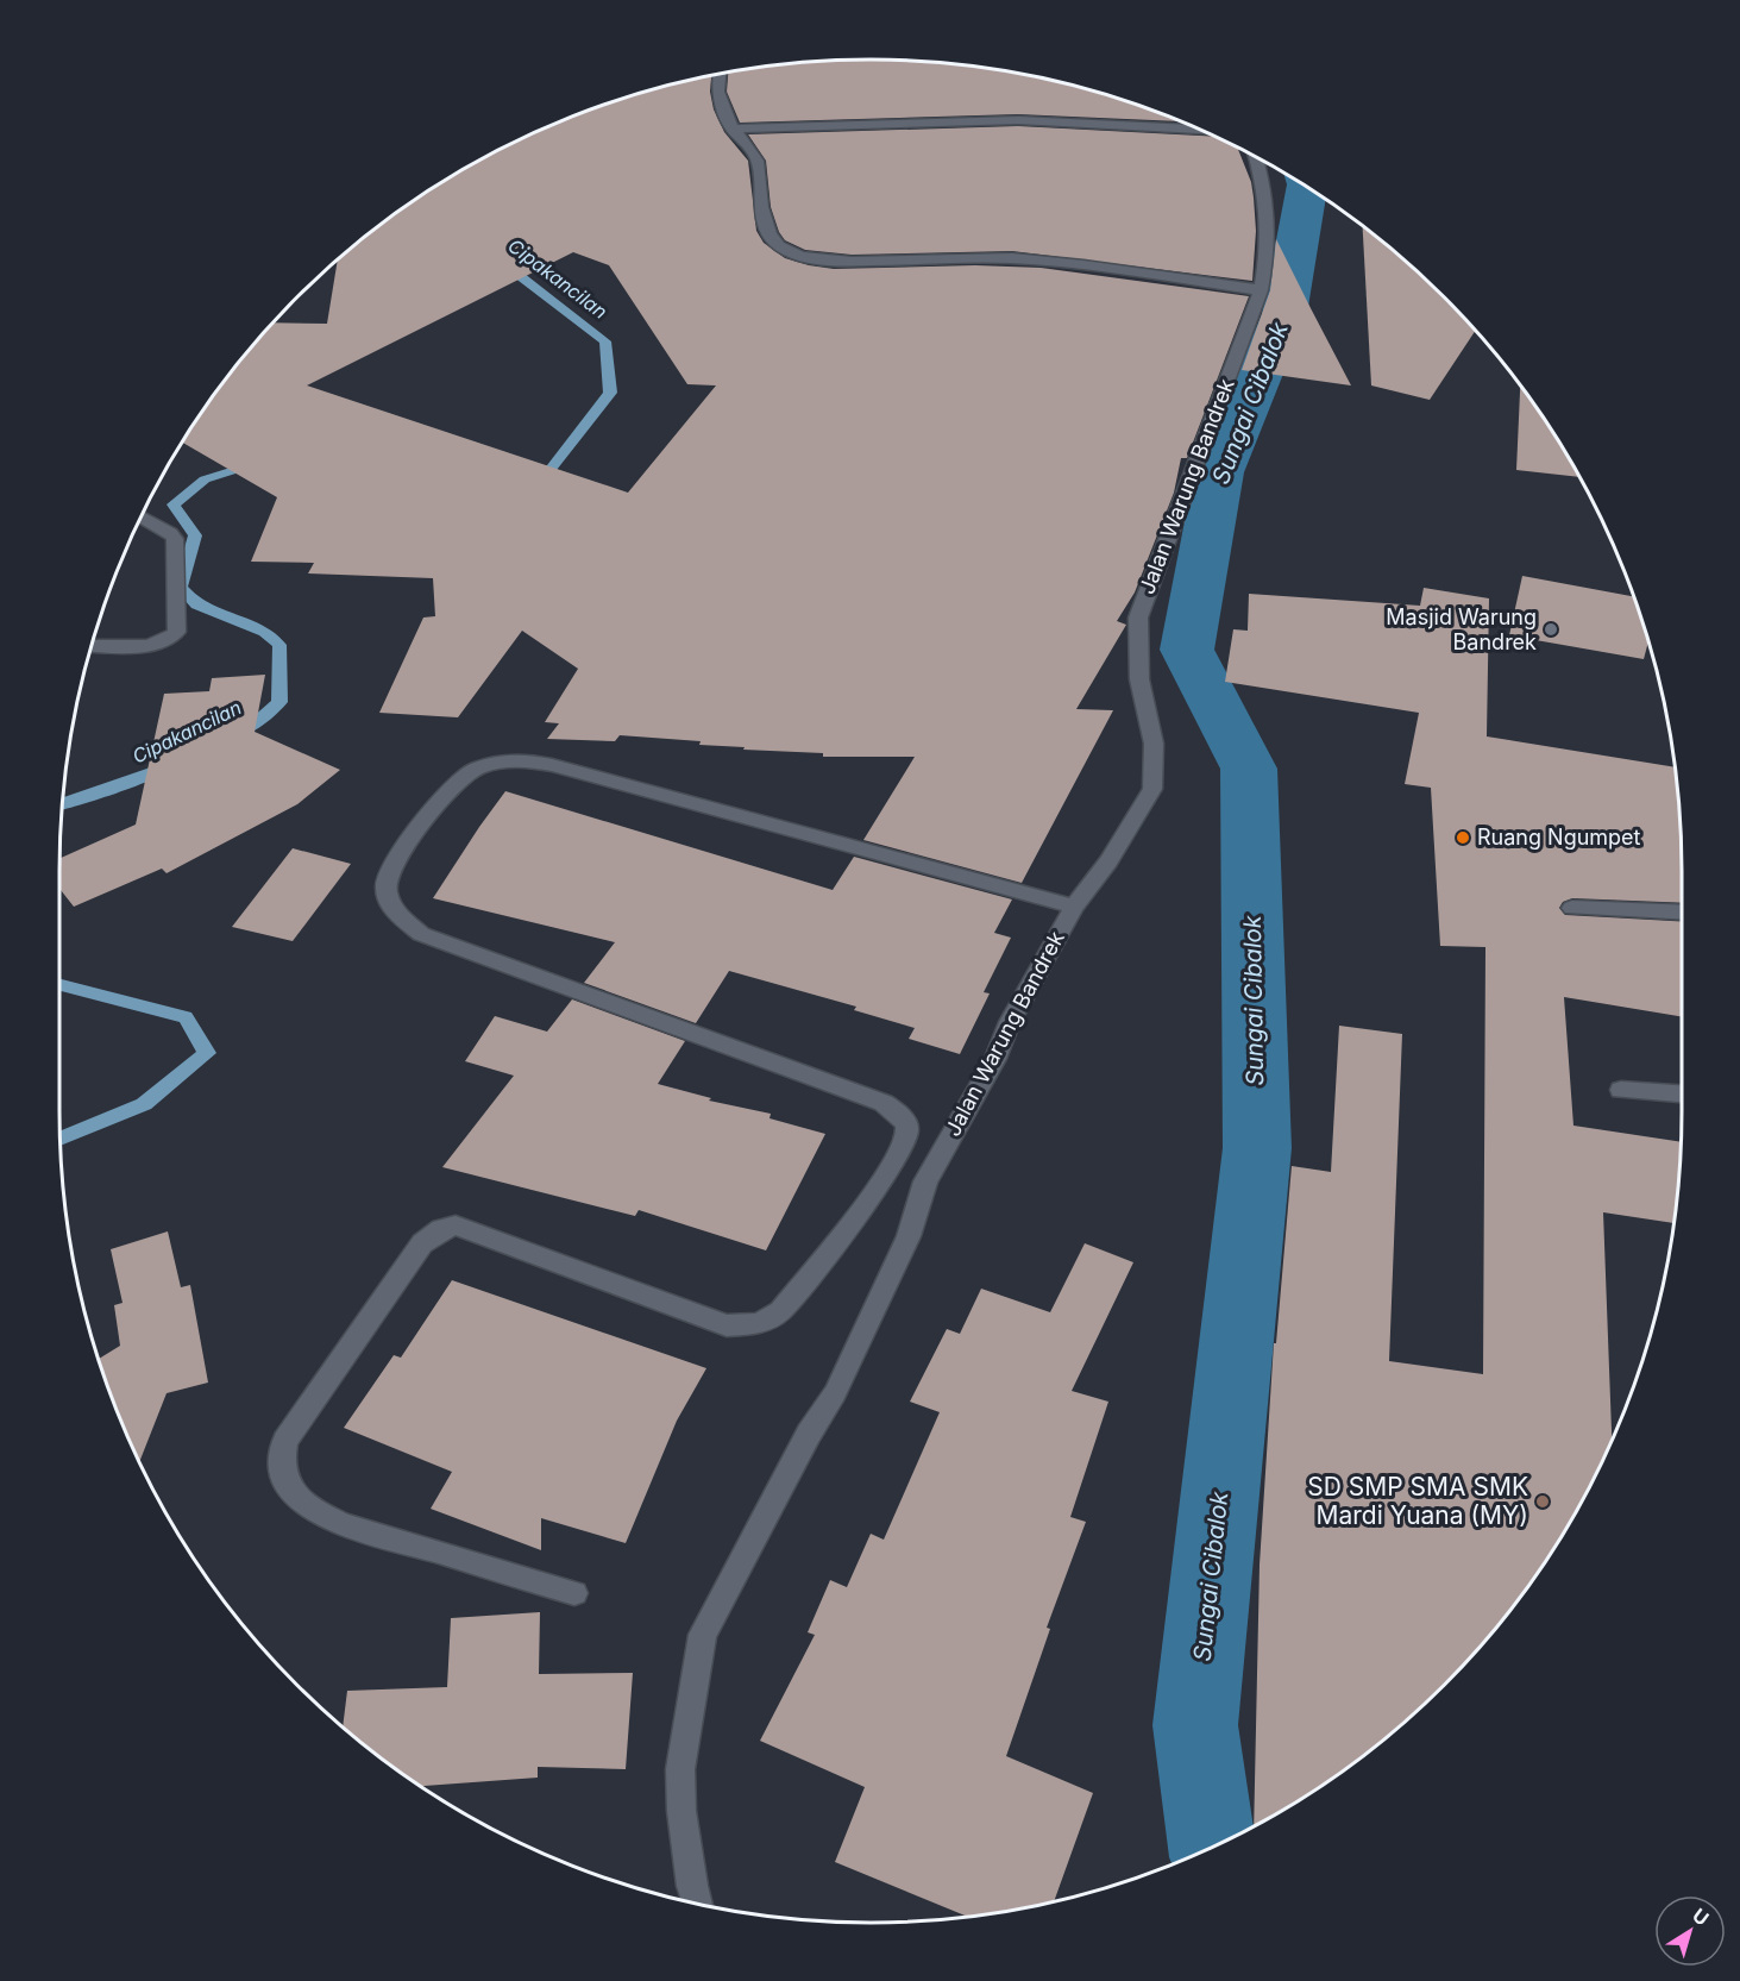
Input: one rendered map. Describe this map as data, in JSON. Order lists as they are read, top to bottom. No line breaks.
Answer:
{"streets":{"street":["Jalan Warung Bandrek"]},"water":["Cipakancilan","Sungai Cibalok"],"places":["Masjid Warung Bandrek","Ruang Ngumpet","SD SMP SMA SMK Mardi Yuana (MY)"],"north":"top right"}
